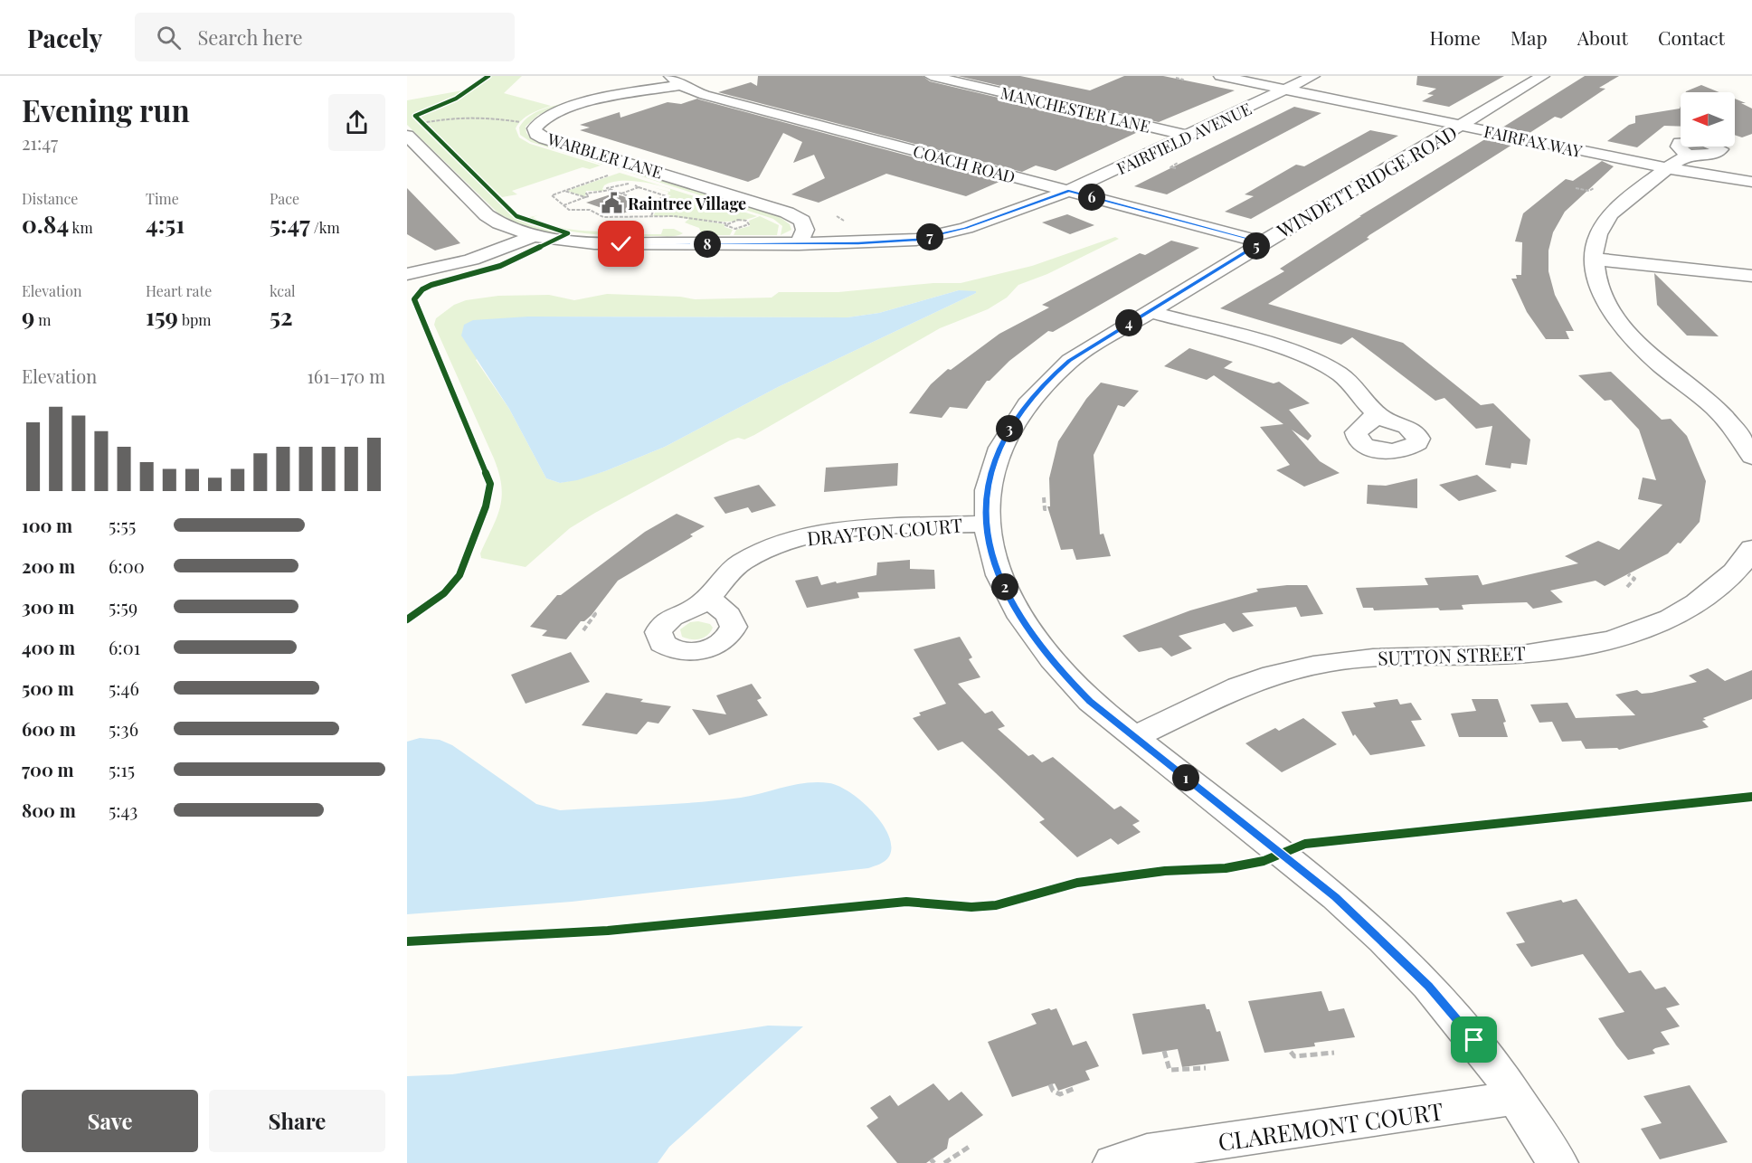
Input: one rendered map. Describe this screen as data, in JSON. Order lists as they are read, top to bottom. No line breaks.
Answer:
{"streets":{"street":["MANCHESTER LANE","FAIRFIELD AVENUE","FAIRFAX WAY","WARBLER LANE","COACH ROAD","WINDETT RIDGE ROAD","DRAYTON COURT","SUTTON STREET","CLAREMONT COURT"]},"crossings":[["MANCHESTER LANE","FAIRFIELD AVENUE"],["FAIRFIELD AVENUE","FAIRFAX WAY"],["FAIRFIELD AVENUE","WARBLER LANE"],["FAIRFIELD AVENUE","COACH ROAD"],["FAIRFAX WAY","WINDETT RIDGE ROAD"],["WARBLER LANE","COACH ROAD"],["COACH ROAD","WINDETT RIDGE ROAD"],["WINDETT RIDGE ROAD","DRAYTON COURT"],["WINDETT RIDGE ROAD","SUTTON STREET"],["WINDETT RIDGE ROAD","CLAREMONT COURT"]],"places":{"public building":["Raintree Village"]},"north":"left","page":{"header":"Pacely","search":"Search here","nav":["Home","Map","About","Contact"],"heading":["Evening run","21:47"],"stats":[["Distance","0.84 km"],["Time","4:51"],["Pace","5:47 /km"],["Elevation","9 m"],["Heart rate","159 bpm"],["kcal","52"]],"pins":["6","7","8","5","4","3","2","1"],"chart":["Elevation","161–170 m"],"list":[{"name":"100 m","note":"5:55"},{"name":"200 m","note":"6:00"},{"name":"300 m","note":"5:59"},{"name":"400 m","note":"6:01"},{"name":"500 m","note":"5:46"},{"name":"600 m","note":"5:36"},{"name":"700 m","note":"5:15"},{"name":"800 m","note":"5:43"}],"buttons":["Save","Share"]}}
